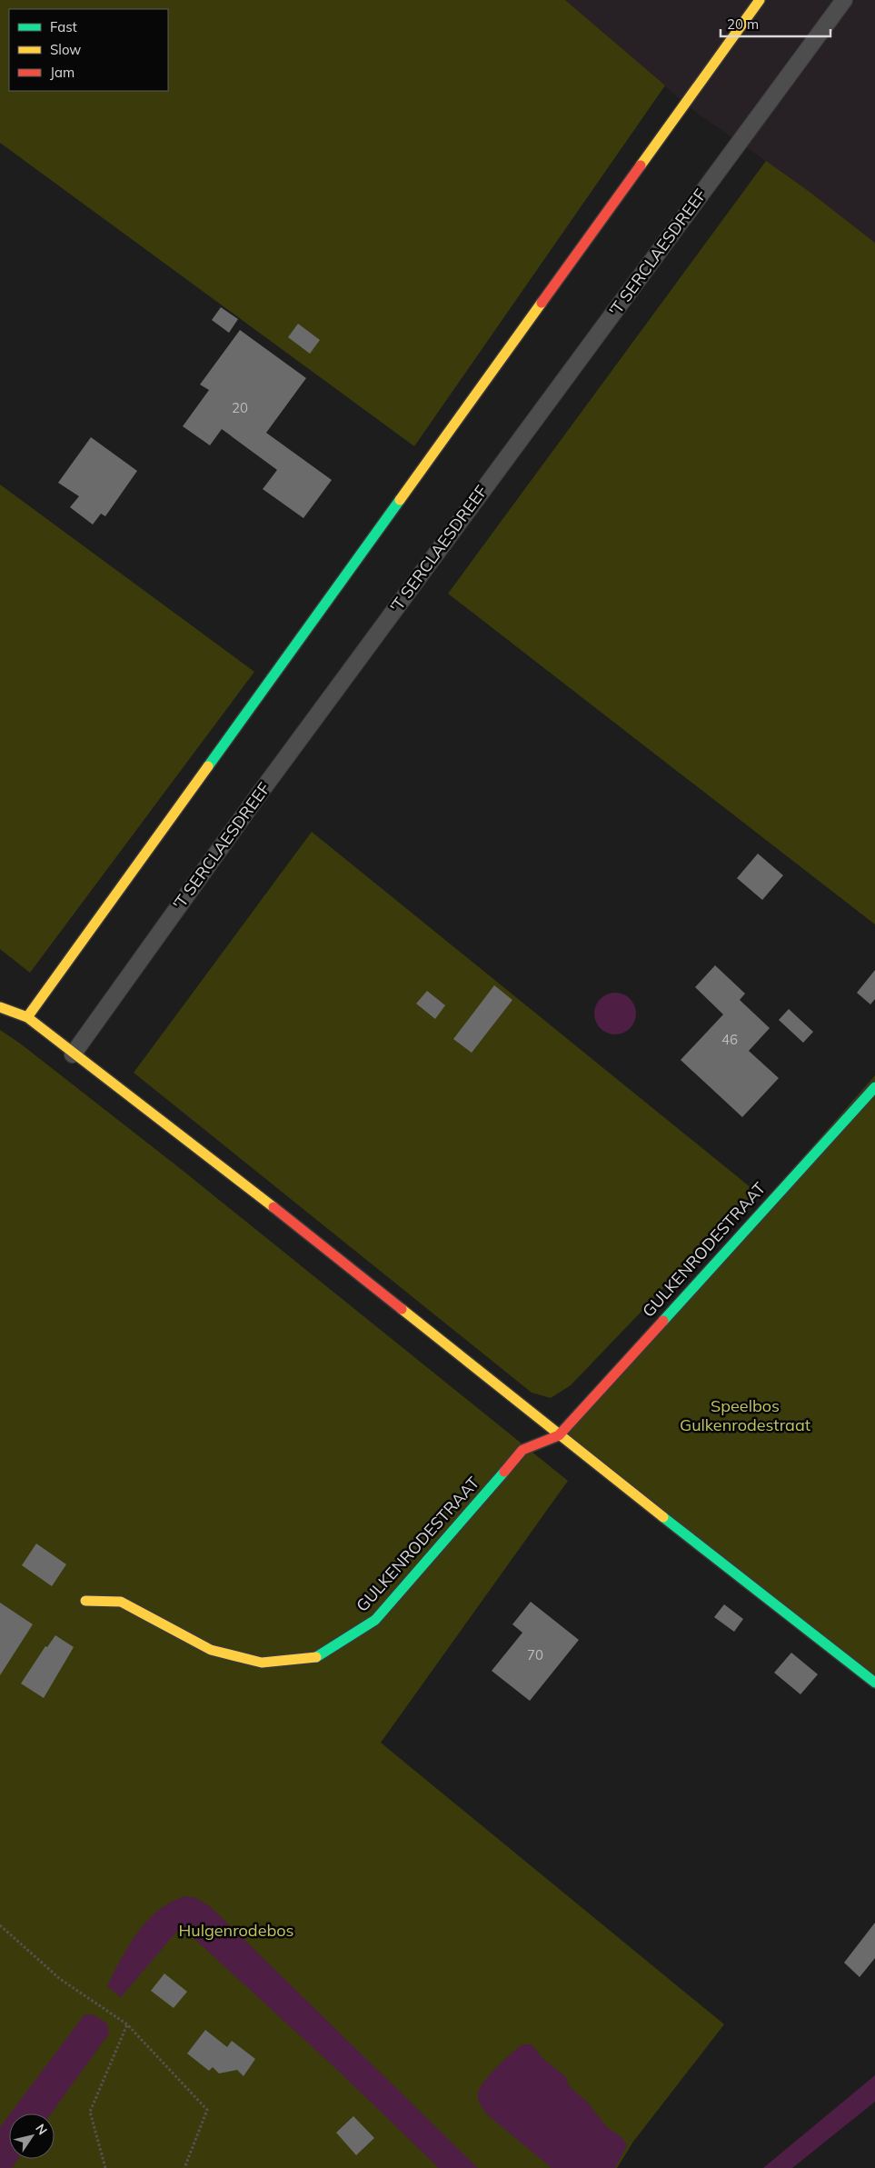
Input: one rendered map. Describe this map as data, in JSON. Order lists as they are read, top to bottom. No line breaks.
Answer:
{"streets":{"street":["GULKENRODESTRAAT"],"lane":["'T SERCLAESDREEF"]},"parks":["Speelbos Gulkenrodestraat","Hulgenrodebos"],"house_numbers":["20","46","70"],"legend":["Fast","Slow","Jam"],"scale_bar":"20 m","north":"top right"}
